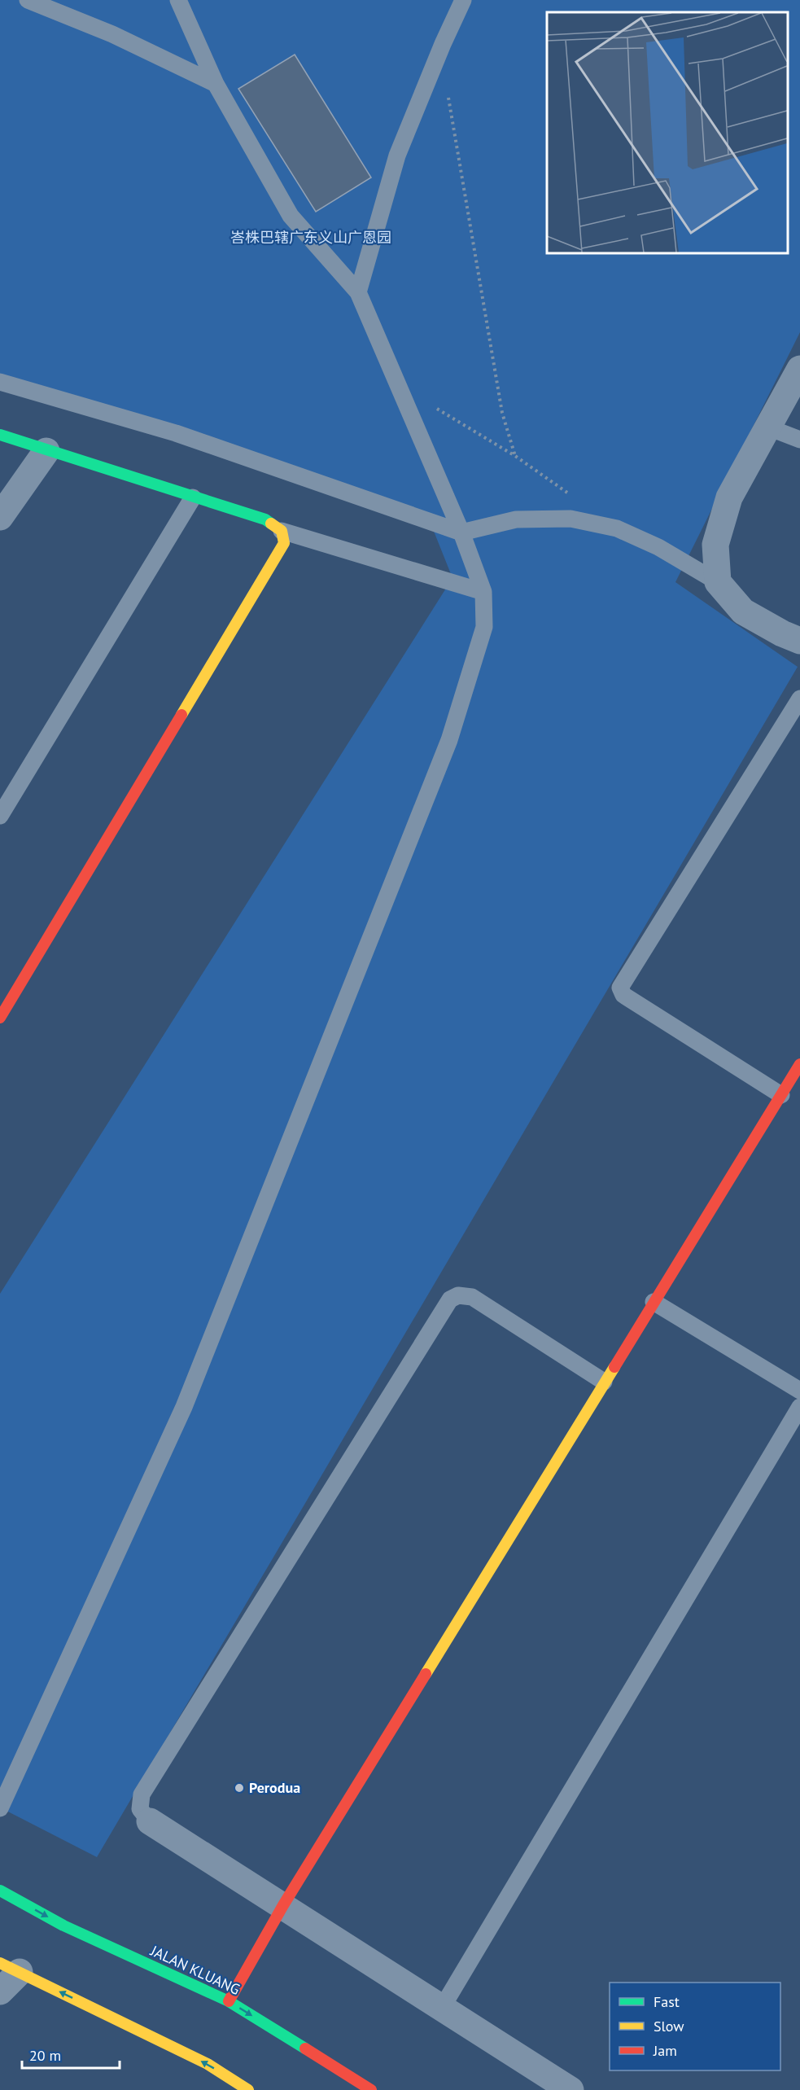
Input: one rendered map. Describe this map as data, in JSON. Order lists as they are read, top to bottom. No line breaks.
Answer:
{"streets":{"main road":["JALAN KLUANG"]},"parks":["峇株巴辖广东义山广恩园"],"places":["Perodua"],"legend":["Fast","Slow","Jam"],"scale_bar":"20 m"}
